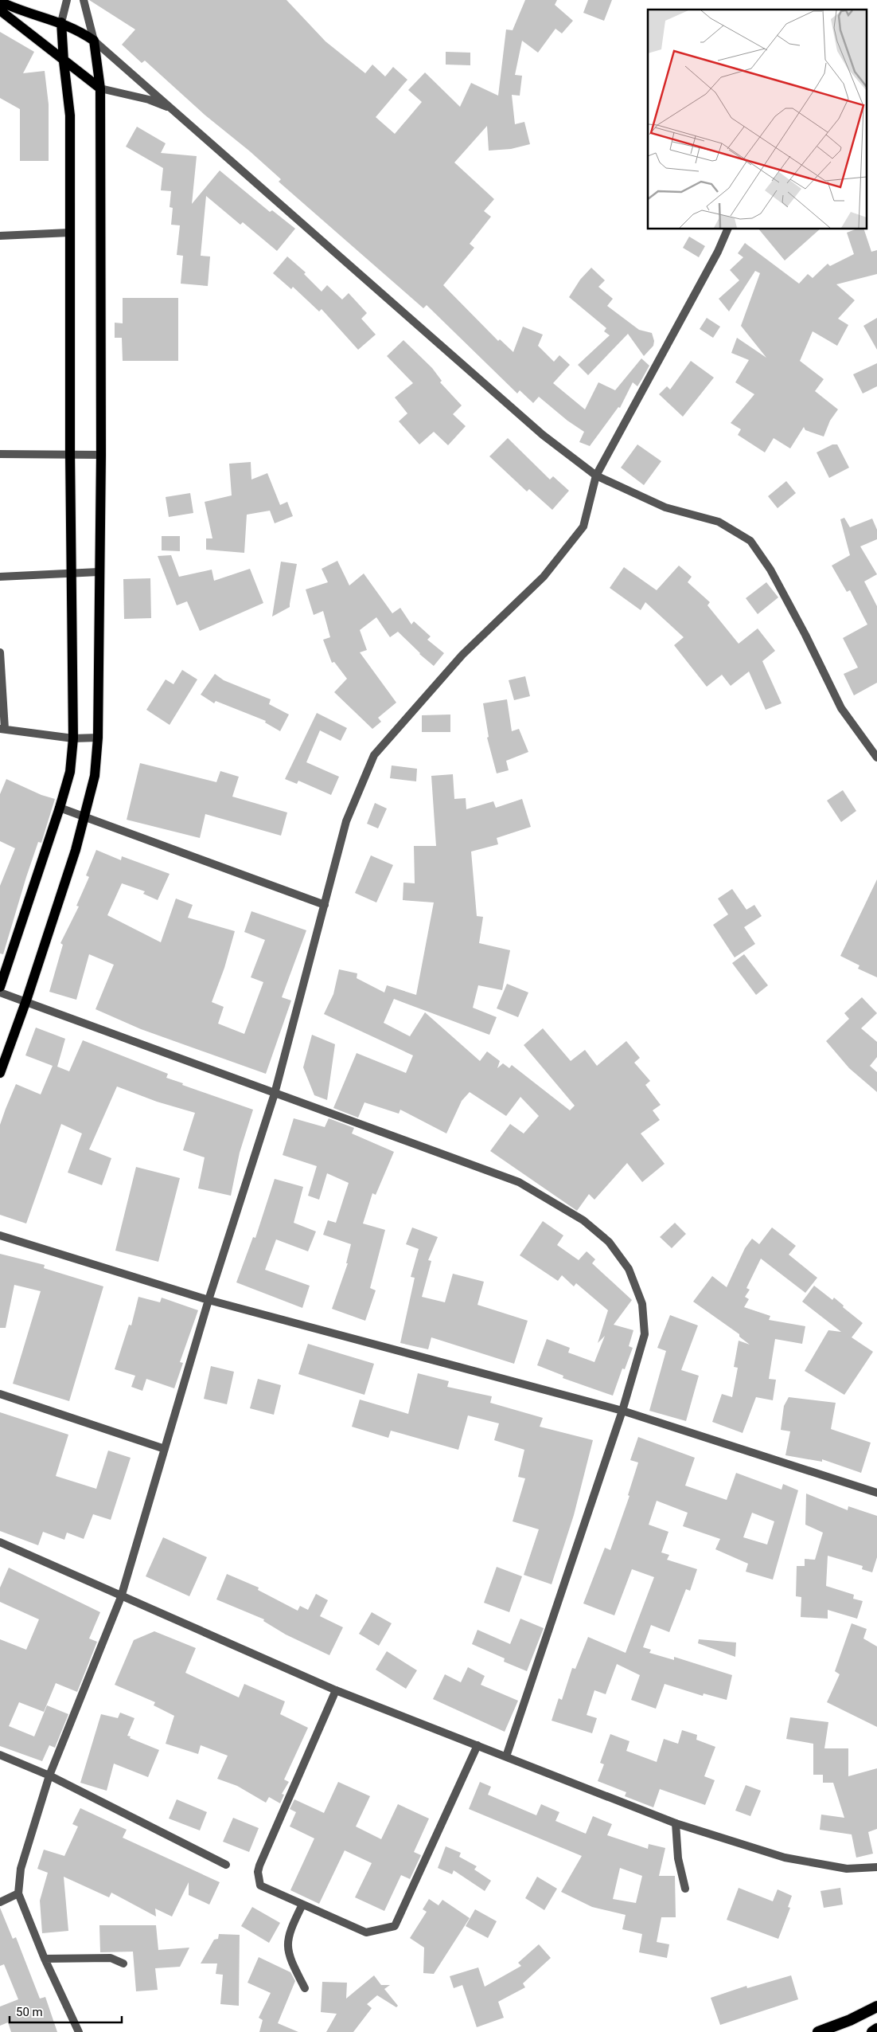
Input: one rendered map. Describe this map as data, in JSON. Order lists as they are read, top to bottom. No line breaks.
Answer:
{"scale_bar":"50 m"}
